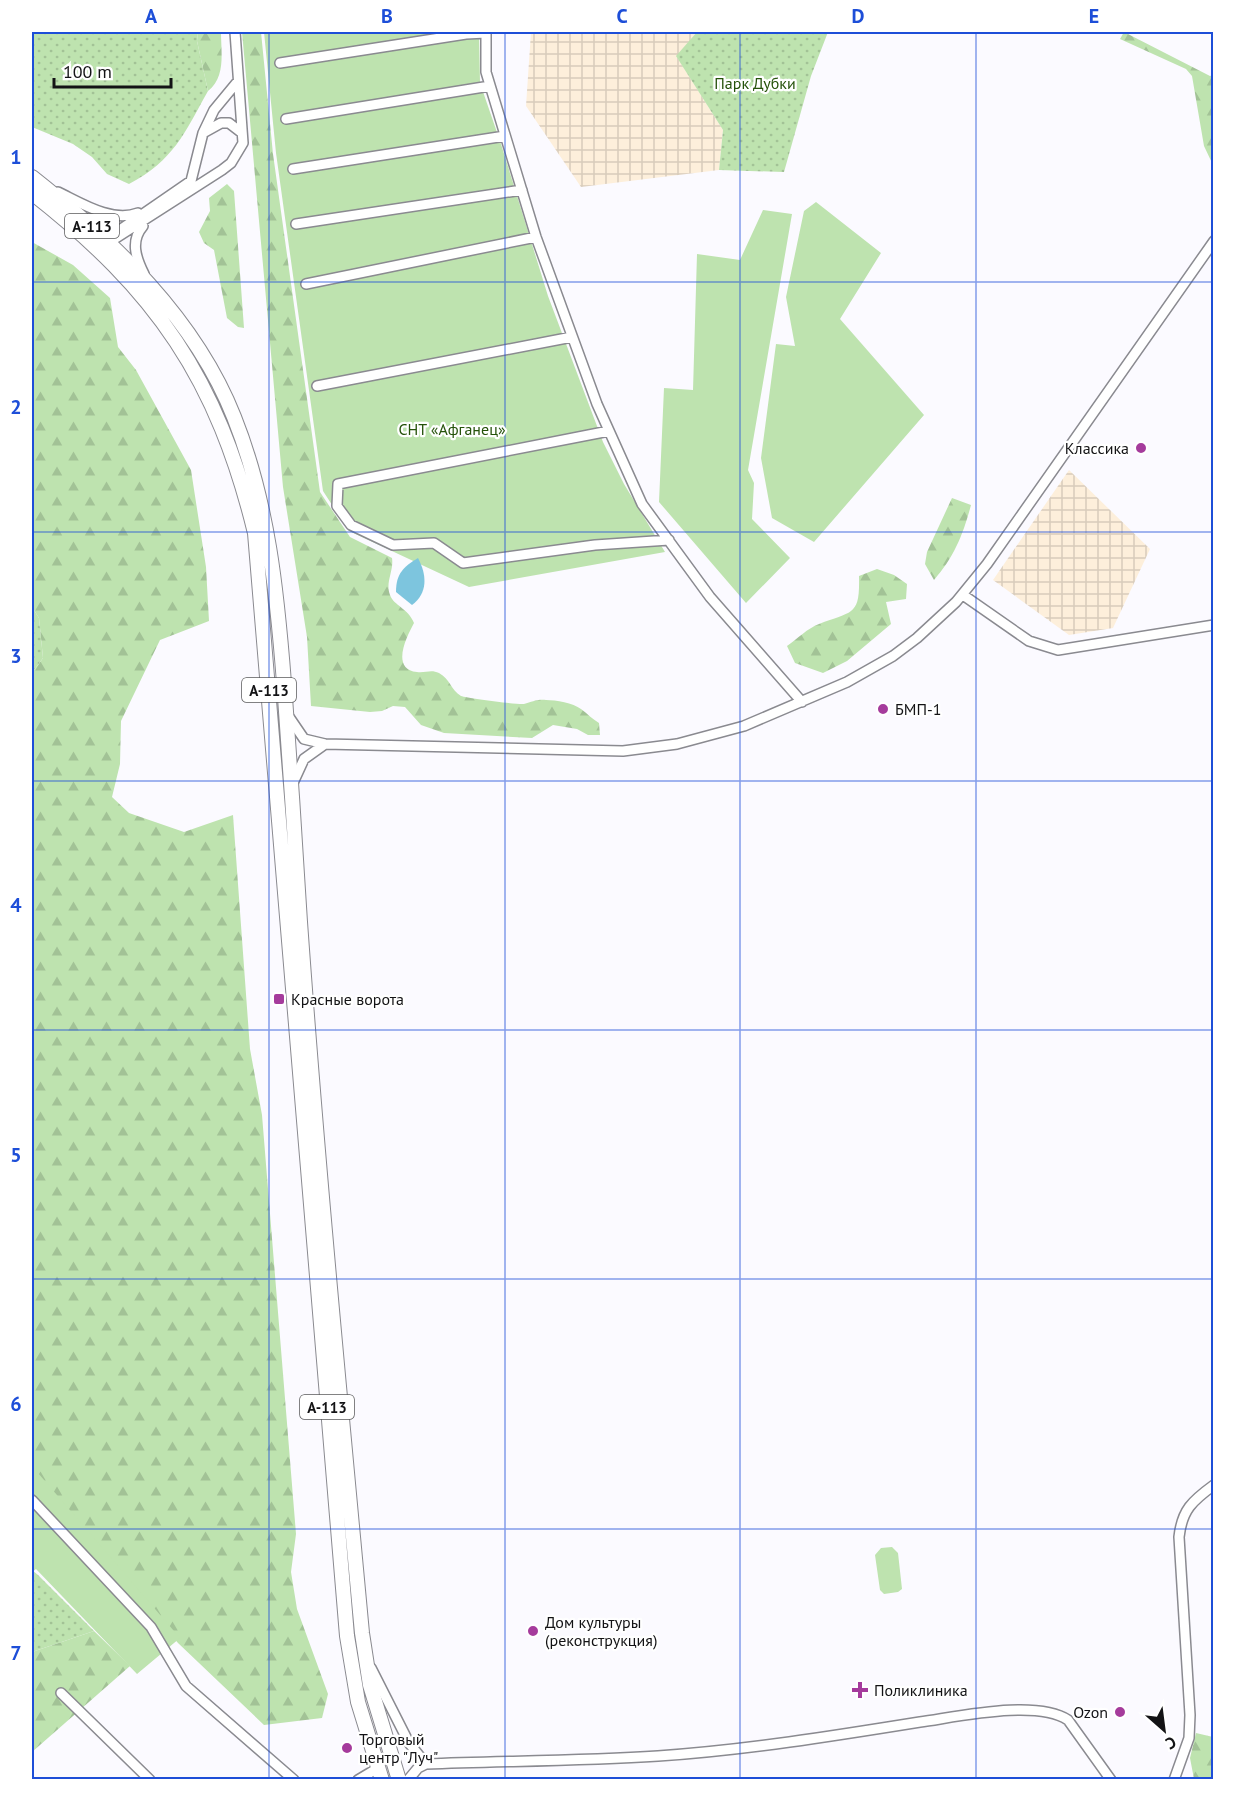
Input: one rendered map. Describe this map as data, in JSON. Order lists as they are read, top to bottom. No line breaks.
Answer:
{"streets":{"highway":["А-113"]},"parks":["Парк Дубки","СНТ «Афганец»"],"places":{"other":["Классика","БМП-1","Дом культуры (реконструкция)","Ozon","Торговый центр \"Луч\""],"transit":["Красные ворота"],"health":["Поликлиника"]},"scale_bar":"100 m","north":"bottom right","grid":{"columns":["A","B","C","D","E"],"rows":["1","2","3","4","5","6","7"]}}
